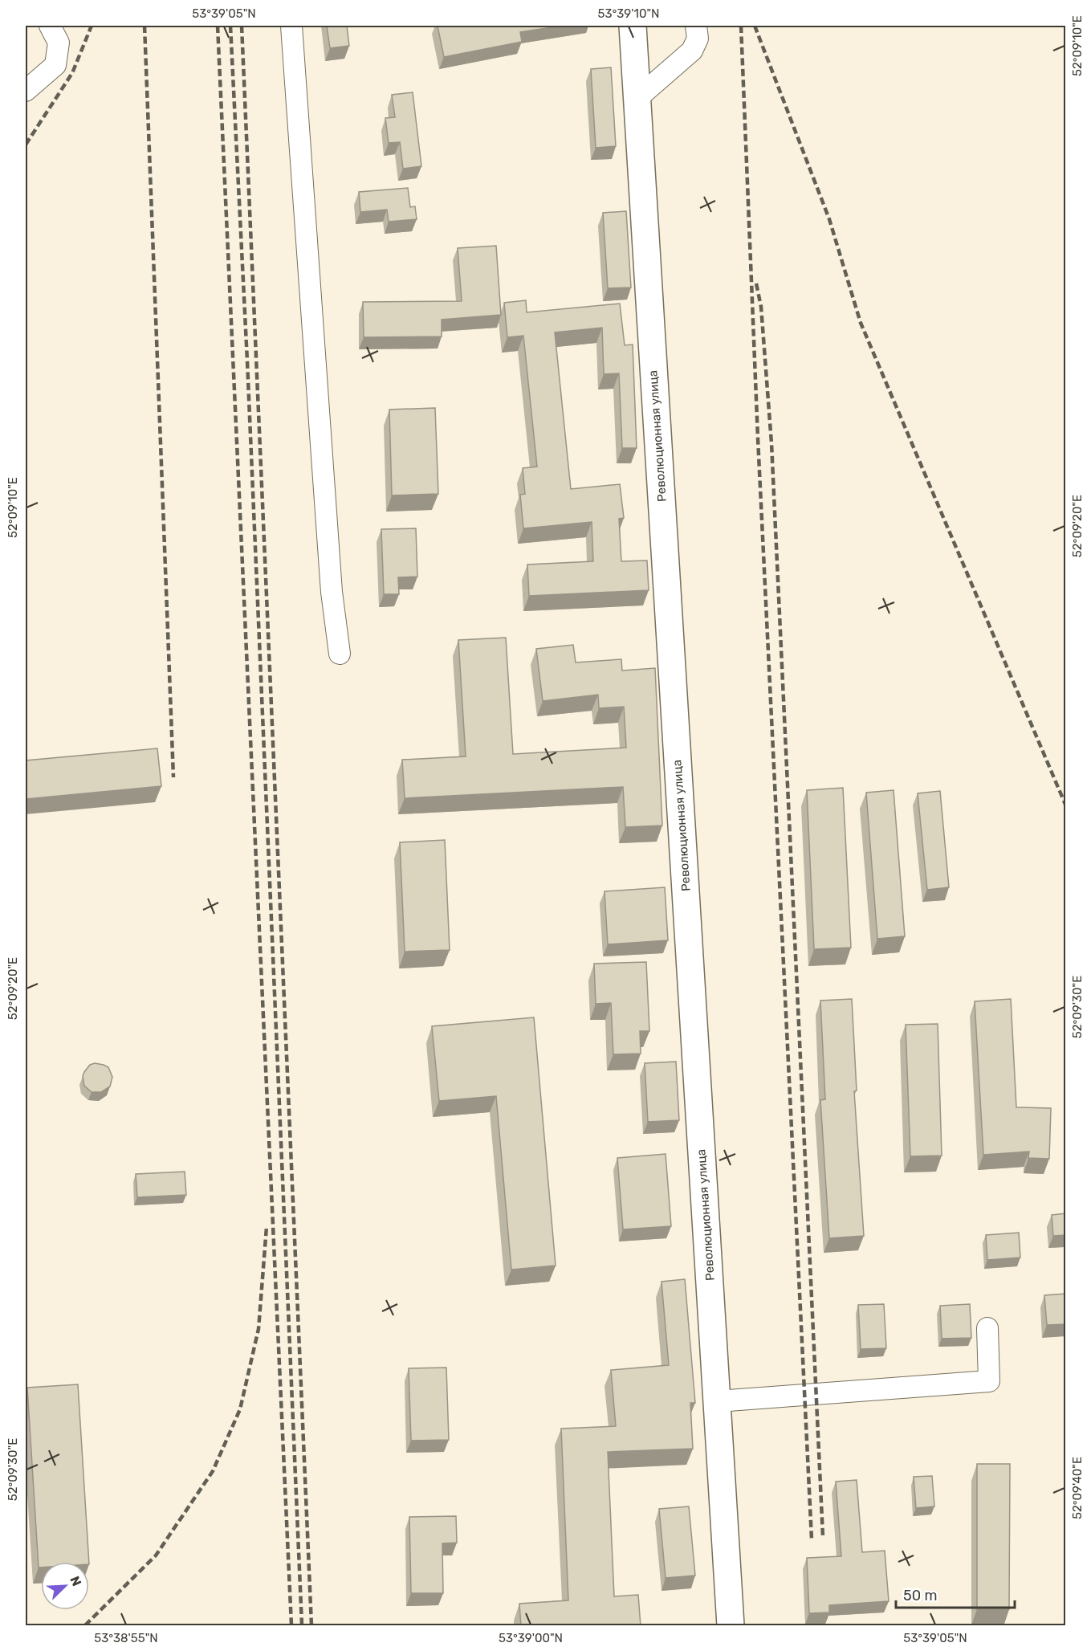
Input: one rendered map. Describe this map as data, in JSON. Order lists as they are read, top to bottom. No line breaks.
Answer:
{"streets":{"main road":["Революционная улица"]},"scale_bar":"50 m","north":"top right","coordinates":["53°39'05\"N","53°39'10\"N","52°09'10\"E","52°09'20\"E","52°09'30\"E","52°09'40\"E","53°38'55\"N","53°39'00\"N"]}
